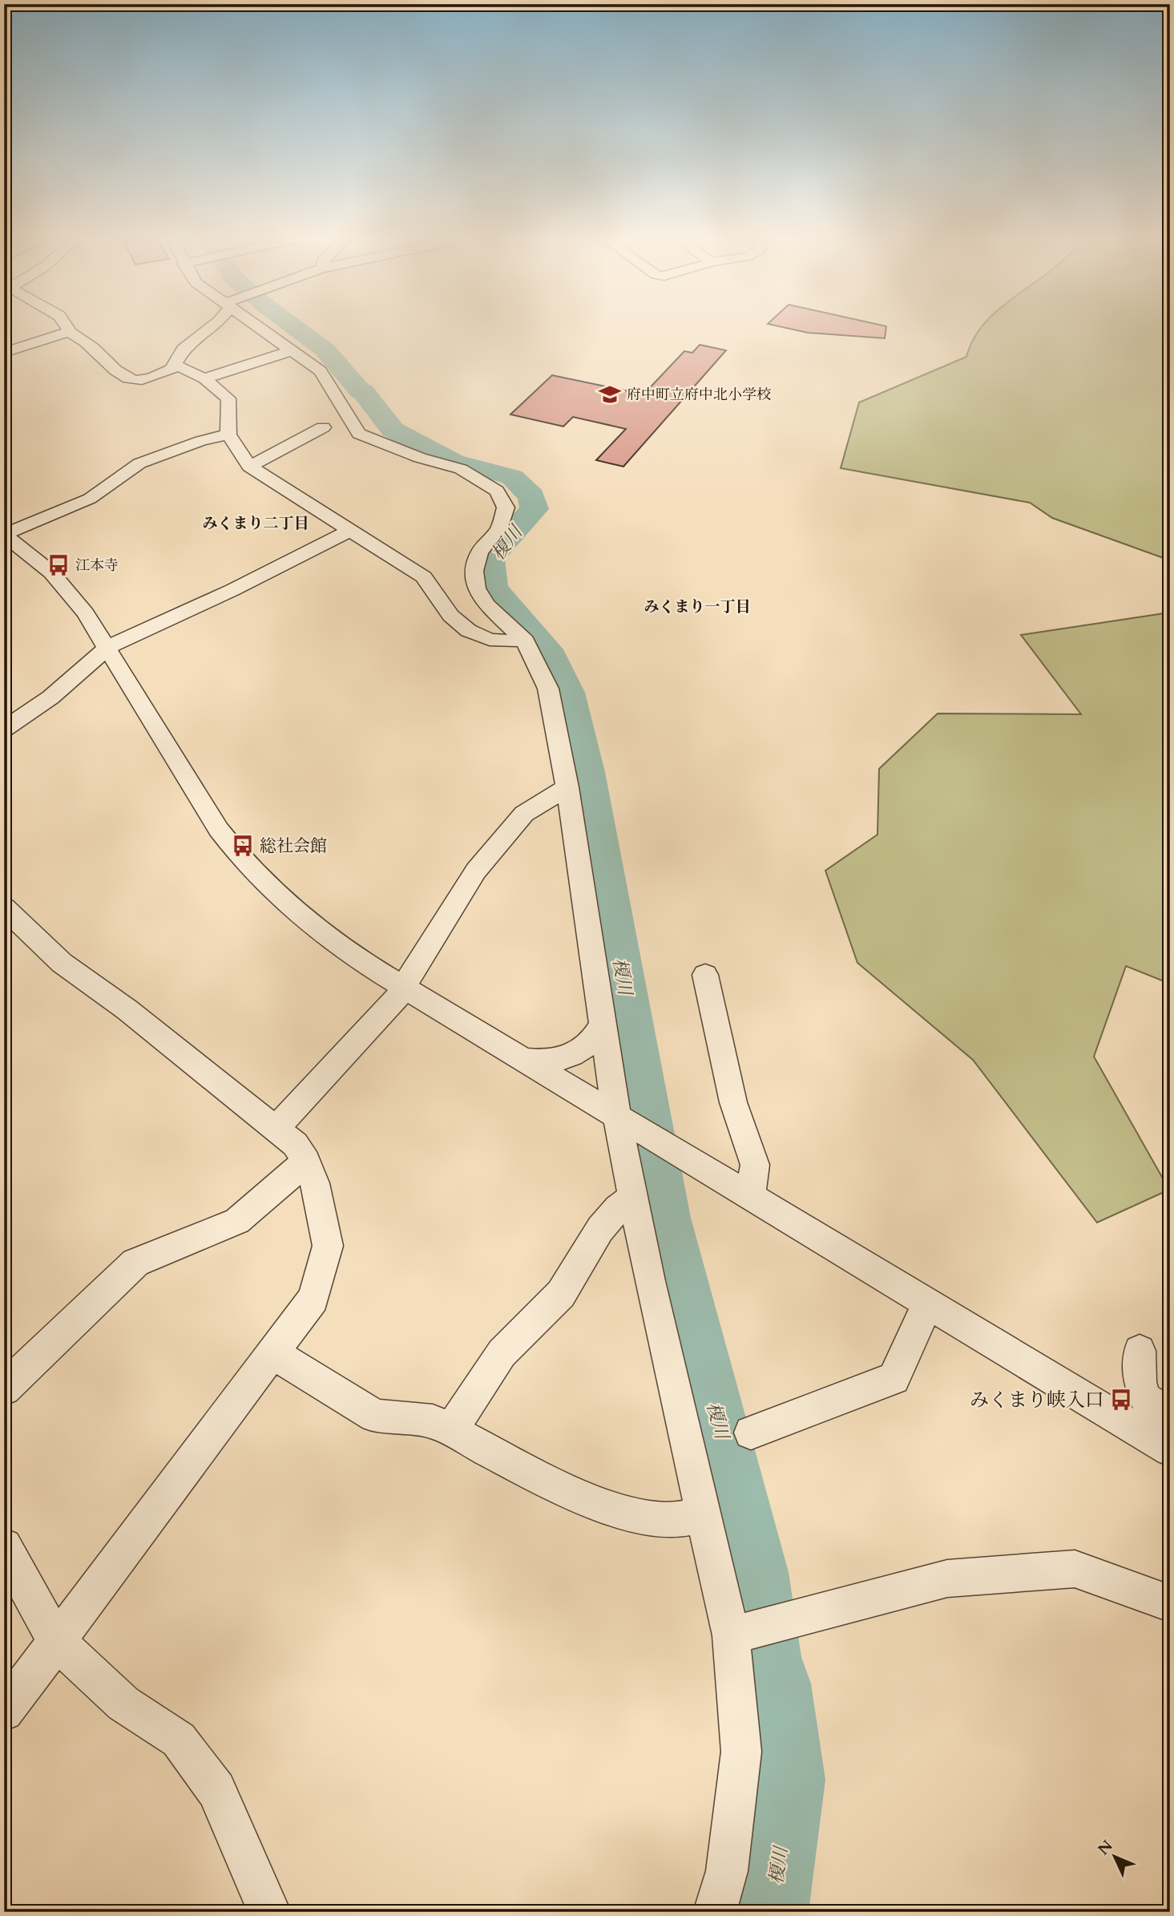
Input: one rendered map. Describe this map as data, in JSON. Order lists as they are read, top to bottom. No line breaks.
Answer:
{"districts":["みくまり二丁目","みくまり一丁目"],"water":["榎川"],"places":{"school or university":["府中町立府中北小学校"],"bus stop":["江本寺","総社会館","みくまり峡入口"]},"north":"top left"}
